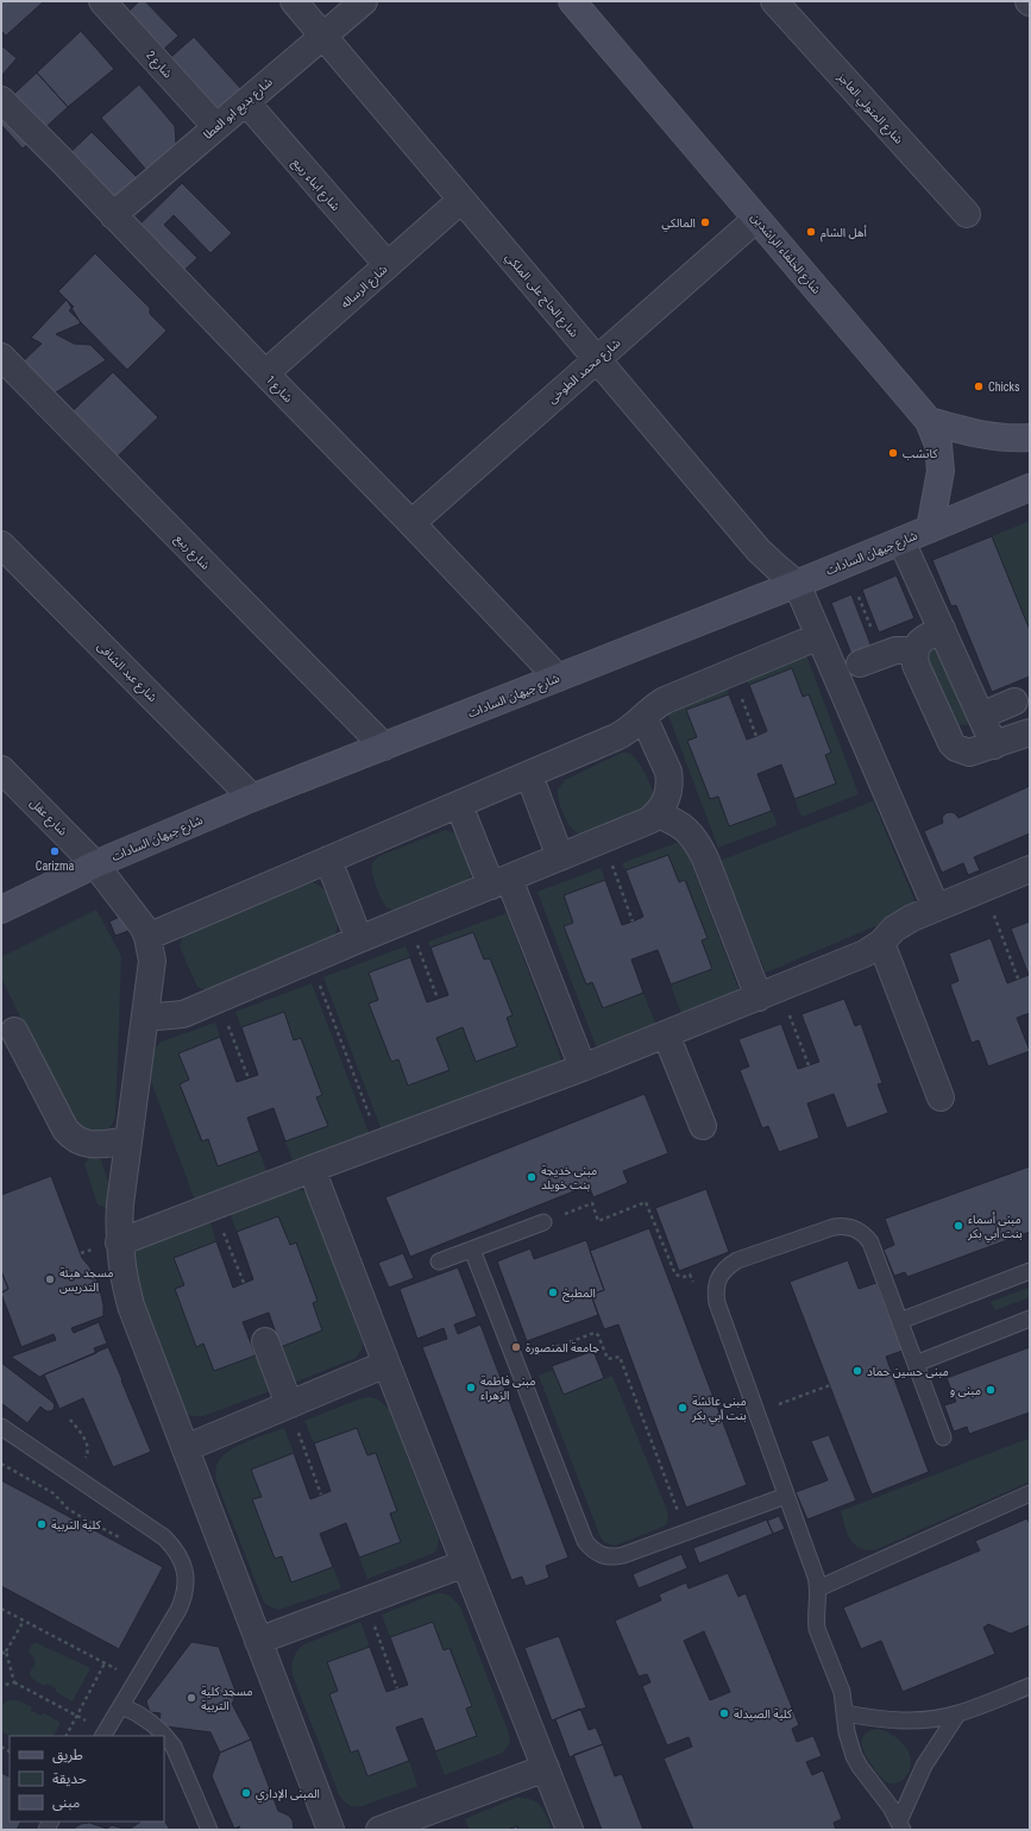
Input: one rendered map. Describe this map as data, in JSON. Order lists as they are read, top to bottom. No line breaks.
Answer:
{"streets":{"main road":["شارع الخلفاء الراشدين","شارع جيهان السادات"],"street":["شارع 2","شارع بديع ابو العطا","شارع المتولي العاجز","شارع ابناء ربيع","شارع الرساله","شارع الحاج على الملكي","شارع محمد الطوخى","شارع 1","شارع ربيع","شارع عبد الشافى","شارع عقل"]},"crossings":[["شارع 2","شارع بديع ابو العطا"],["شارع بديع ابو العطا","شارع ابناء ربيع"],["شارع بديع ابو العطا","شارع الحاج على الملكي"],["شارع بديع ابو العطا","شارع 1"],["شارع ابناء ربيع","شارع الرساله"],["شارع الخلفاء الراشدين","شارع محمد الطوخى"],["شارع الخلفاء الراشدين","شارع جيهان السادات"],["شارع الرساله","شارع الحاج على الملكي"],["شارع الرساله","شارع 1"],["شارع الحاج على الملكي","شارع محمد الطوخى"],["شارع الحاج على الملكي","شارع جيهان السادات"],["شارع محمد الطوخى","شارع 1"],["شارع 1","شارع جيهان السادات"],["شارع ربيع","شارع جيهان السادات"],["شارع جيهان السادات","شارع عبد الشافى"],["شارع جيهان السادات","شارع عقل"]],"places":["المالكي","أهل الشام","Chicks","كاتشب","Carizma","مبنى خديجة بنت خويلد","مبنى أسماء بنت أبي بكر","مسجد هيئة التدريس","المطبخ","جامعة المنصورة","مبنى حسين حماد","مبنى فاطمة الزهراء","مبنى و","مبنى عائشة بنت أبي بكر","كلية التربية","مسجد كلية التربية","كلية الصيدلة","المبنى الإداري"],"legend":["طريق","حديقة","مبنى"]}
